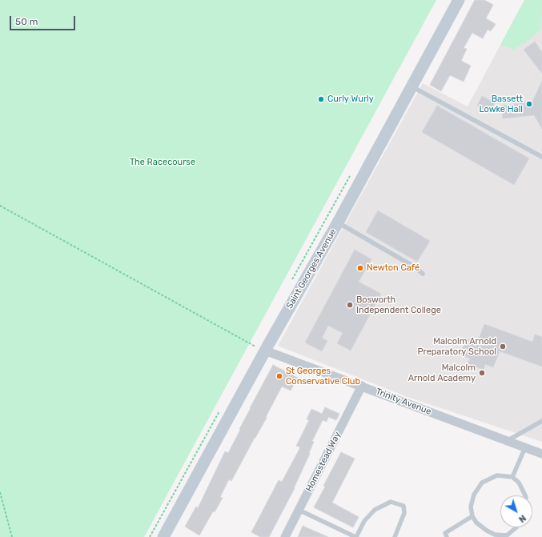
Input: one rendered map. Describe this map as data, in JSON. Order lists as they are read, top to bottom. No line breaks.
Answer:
{"streets":{"street":["Saint Georges Avenue","Trinity Avenue","Homestead Way"]},"crossings":[["Saint Georges Avenue","Trinity Avenue"],["Trinity Avenue","Homestead Way"]],"parks":["The Racecourse"],"places":["Curly Wurly","Bassett Lowke Hall","Newton Café","Bosworth Independent College","Malcolm Arnold Preparatory School","Malcolm Arnold Academy","St Georges Conservative Club"],"scale_bar":"50 m","north":"bottom right"}
